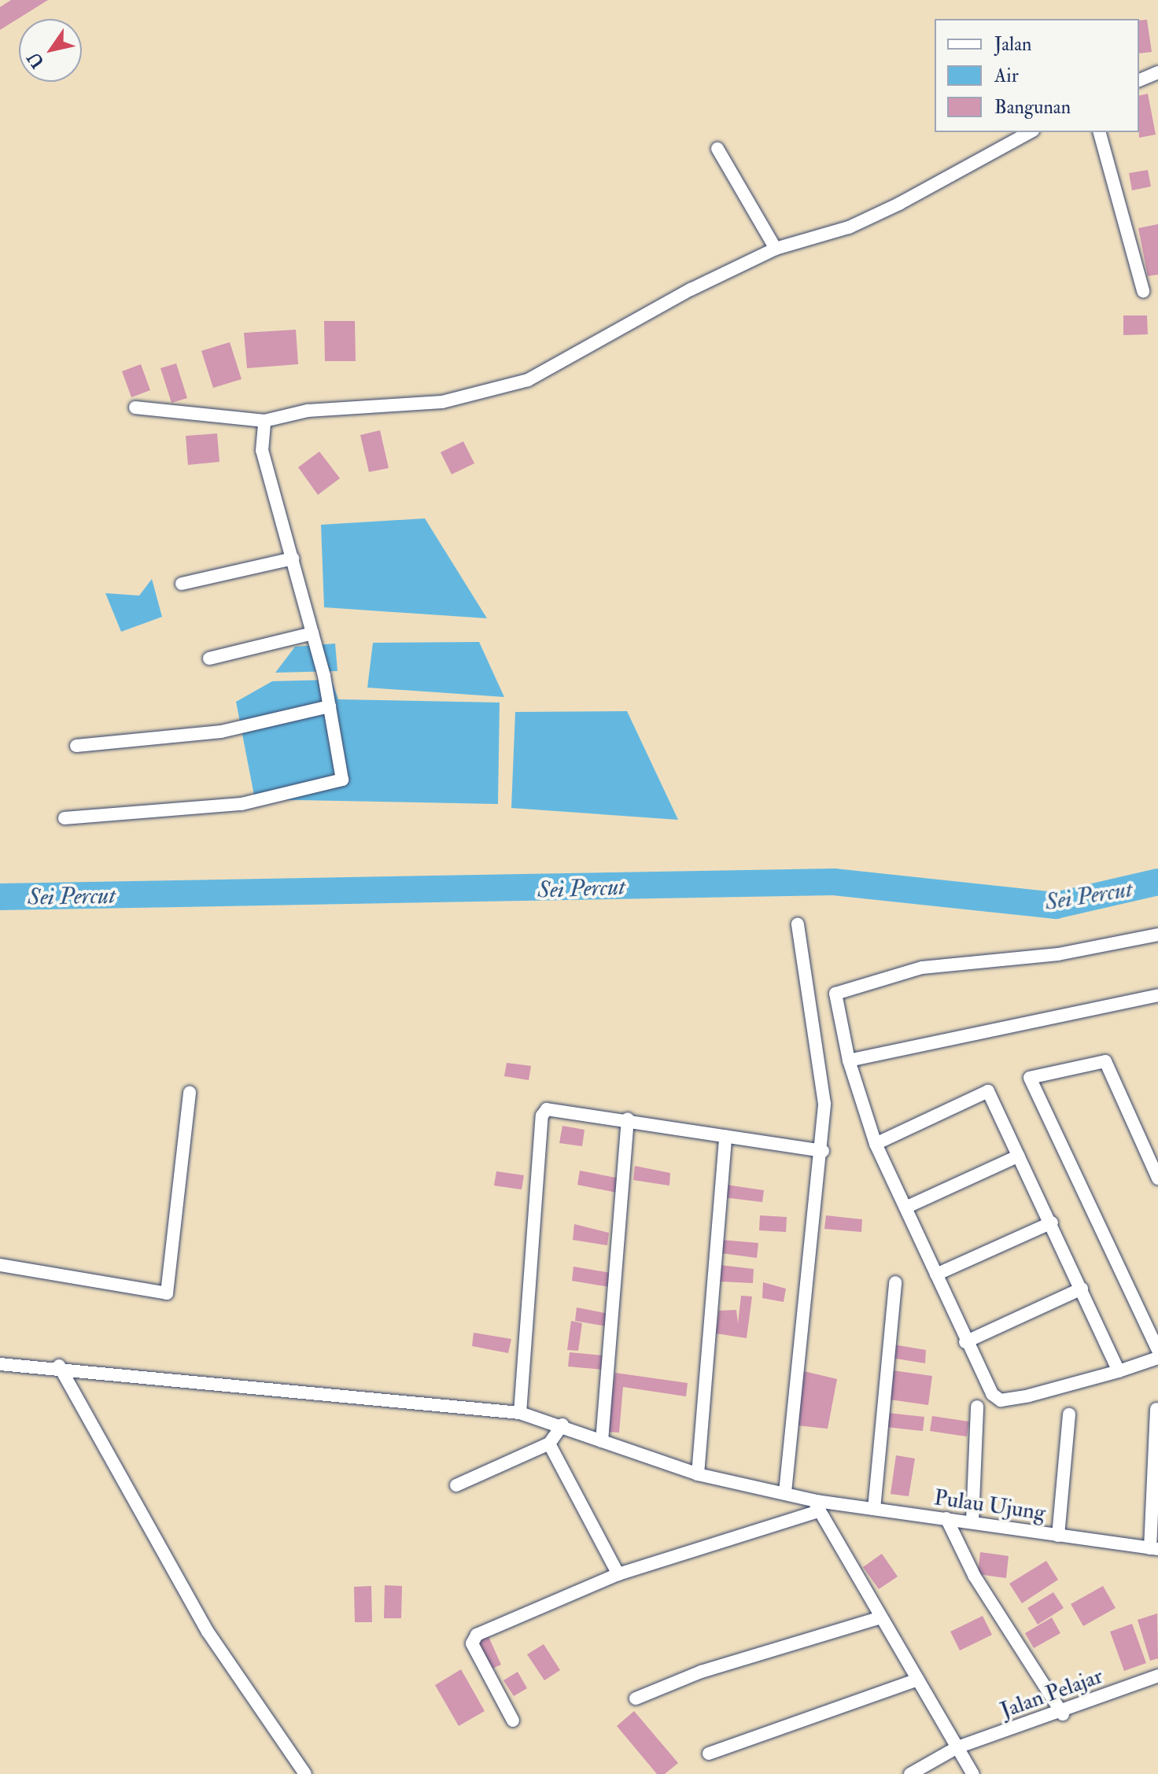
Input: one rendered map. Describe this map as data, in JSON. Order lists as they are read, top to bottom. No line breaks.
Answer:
{"streets":{"street":["Pulau Ujung","Jalan Pelajar"]},"water":["Sei Percut"],"legend":["Jalan","Air","Bangunan"],"north":"bottom left"}
